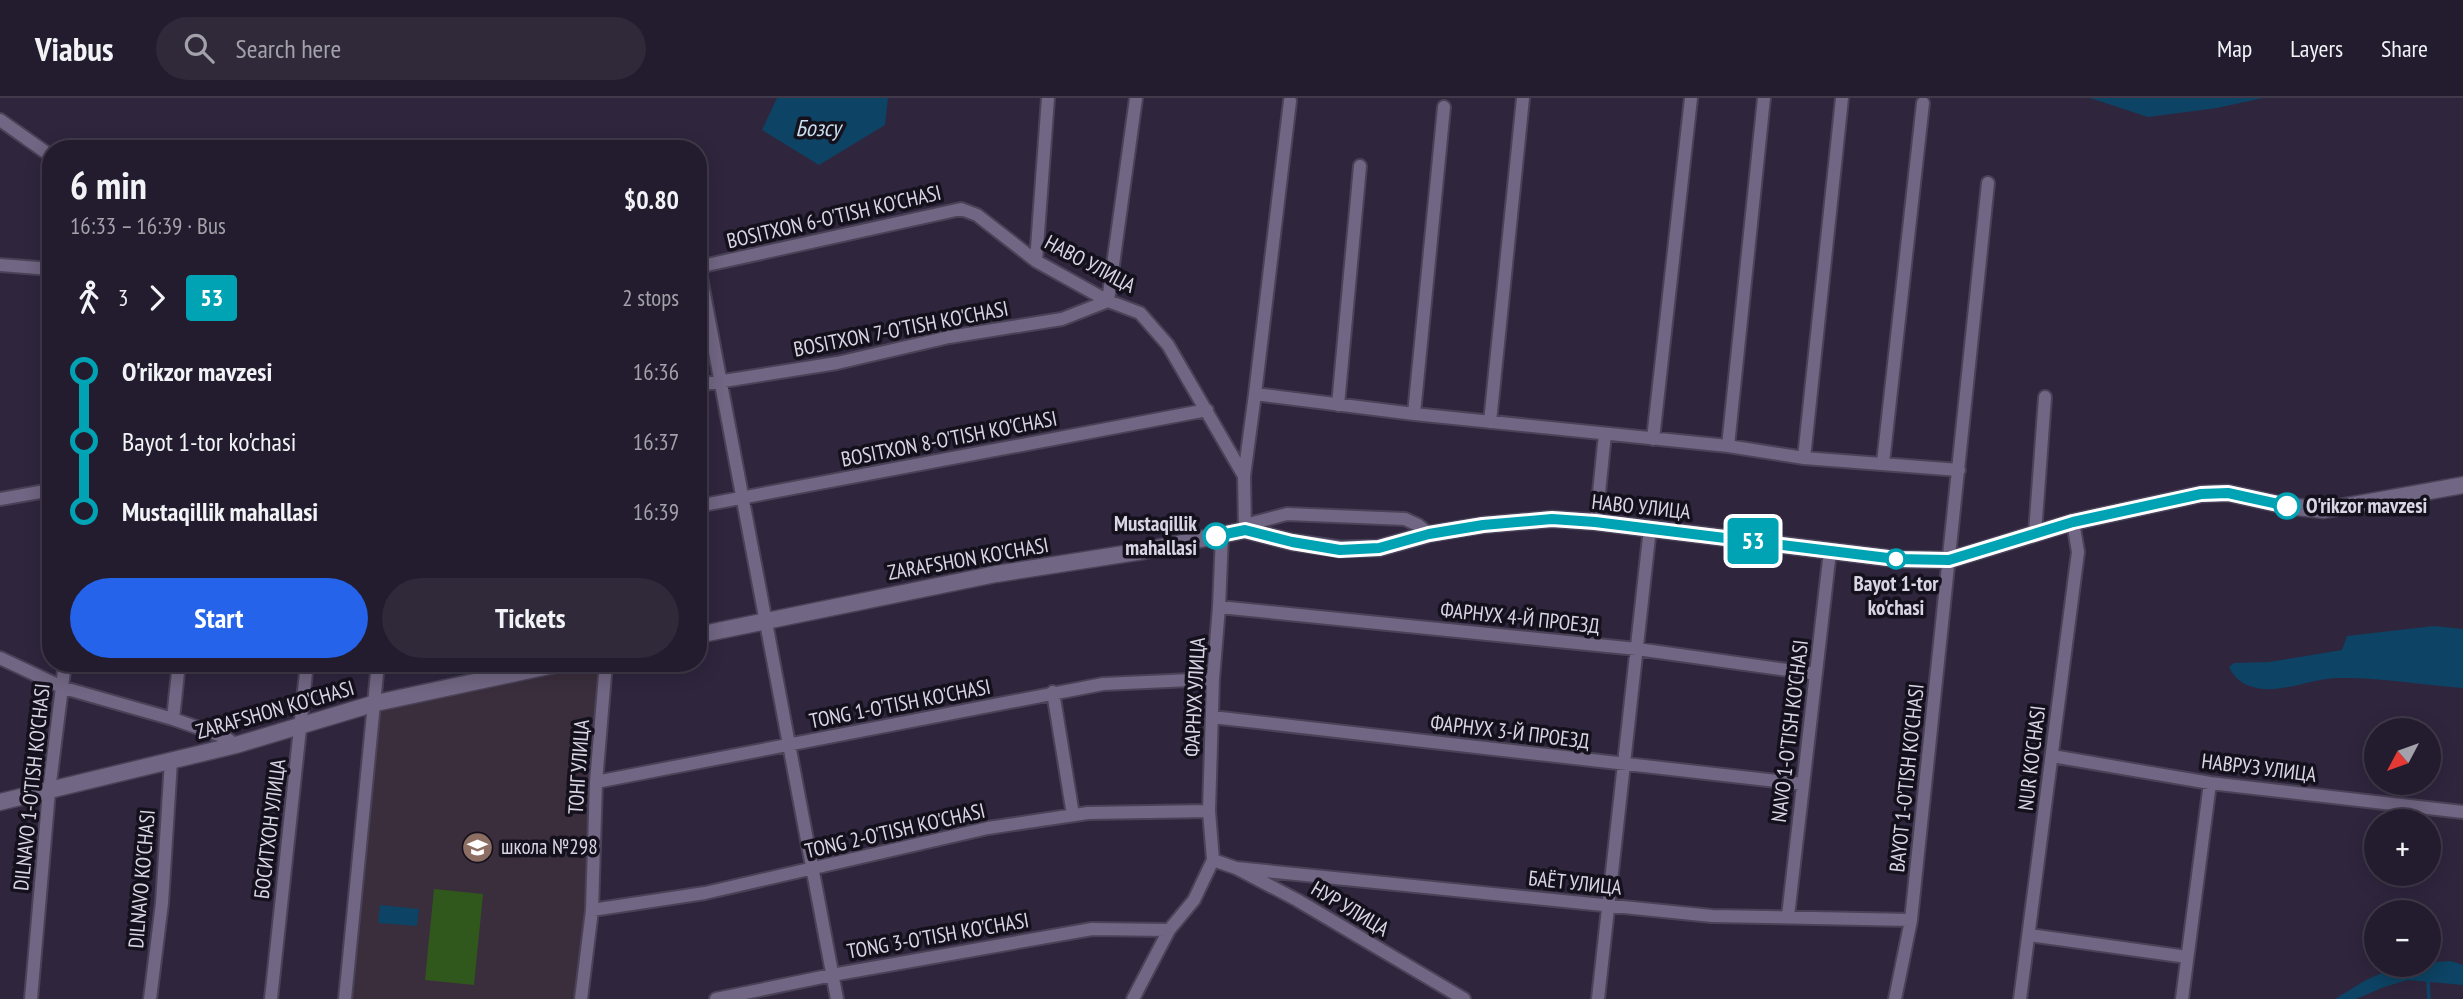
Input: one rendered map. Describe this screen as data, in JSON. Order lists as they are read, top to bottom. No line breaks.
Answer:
{"streets":{"street":["BOSITXON 6-O'TISH KO'CHASI","НАВО УЛИЦА","BOSITXON 7-O'TISH KO'CHASI","BOSITXON 8-O'TISH KO'CHASI","ZARAFSHON KO'CHASI","ФАРНУХ 4-Й ПРОЕЗД","ФАРНУХ УЛИЦА","TONG 1-O'TISH KO'CHASI","NAVO 1-O'TISH KO'CHASI","ФАРНУХ 3-Й ПРОЕЗД","NUR KO'CHASI","ТОНГ УЛИЦА","НАВРУЗ УЛИЦА","BAYOT 1-O'TISH KO'CHASI","DILNAVO 1-O'TISH KO'CHASI","БОСИТХОН УЛИЦА","TONG 2-O'TISH KO'CHASI","DILNAVO KO'CHASI","БАЁТ УЛИЦА","НУР УЛИЦА","TONG 3-O'TISH KO'CHASI"]},"crossings":[["BOSITXON 6-O'TISH KO'CHASI","НАВО УЛИЦА"],["НАВО УЛИЦА","BOSITXON 7-O'TISH KO'CHASI"],["НАВО УЛИЦА","BOSITXON 8-O'TISH KO'CHASI"],["НАВО УЛИЦА","ZARAFSHON KO'CHASI"],["НАВО УЛИЦА","NAVO 1-O'TISH KO'CHASI"],["НАВО УЛИЦА","NUR KO'CHASI"],["НАВО УЛИЦА","BAYOT 1-O'TISH KO'CHASI"],["ZARAFSHON KO'CHASI","ФАРНУХ УЛИЦА"],["ZARAFSHON KO'CHASI","DILNAVO 1-O'TISH KO'CHASI"],["ZARAFSHON KO'CHASI","БОСИТХОН УЛИЦА"],["ZARAFSHON KO'CHASI","DILNAVO KO'CHASI"],["ФАРНУХ 4-Й ПРОЕЗД","ФАРНУХ УЛИЦА"],["ФАРНУХ 4-Й ПРОЕЗД","NAVO 1-O'TISH KO'CHASI"],["ФАРНУХ УЛИЦА","TONG 1-O'TISH KO'CHASI"],["ФАРНУХ УЛИЦА","ФАРНУХ 3-Й ПРОЕЗД"],["ФАРНУХ УЛИЦА","TONG 2-O'TISH KO'CHASI"],["ФАРНУХ УЛИЦА","НУР УЛИЦА"],["TONG 1-O'TISH KO'CHASI","ТОНГ УЛИЦА"],["NAVO 1-O'TISH KO'CHASI","ФАРНУХ 3-Й ПРОЕЗД"],["NAVO 1-O'TISH KO'CHASI","БАЁТ УЛИЦА"],["NUR KO'CHASI","НАВРУЗ УЛИЦА"],["ТОНГ УЛИЦА","TONG 2-O'TISH KO'CHASI"],["BAYOT 1-O'TISH KO'CHASI","БАЁТ УЛИЦА"],["БАЁТ УЛИЦА","НУР УЛИЦА"]],"water":["Бозсу"],"places":{"other":["O'rikzor mavzesi","Mustaqillik mahallasi","Bayot 1-tor ko'chasi"],"school or university":["школа №298"]},"lines":["bus line 53"],"north":"bottom left","page":{"header":"Viabus","search":"Search here","nav":["Map","Layers","Share"],"on_map":"53","heading":["6 min","16:33 – 16:39 · Bus","$0.80"],"legs":["3","53","2 stops"],"list":[{"name":"O'rikzor mavzesi","value":"16:36"},{"name":"Bayot 1-tor ko'chasi","value":"16:37"},{"name":"Mustaqillik mahallasi","value":"16:39"}],"buttons":["Start","Tickets"],"map_buttons":["+","−"]}}
